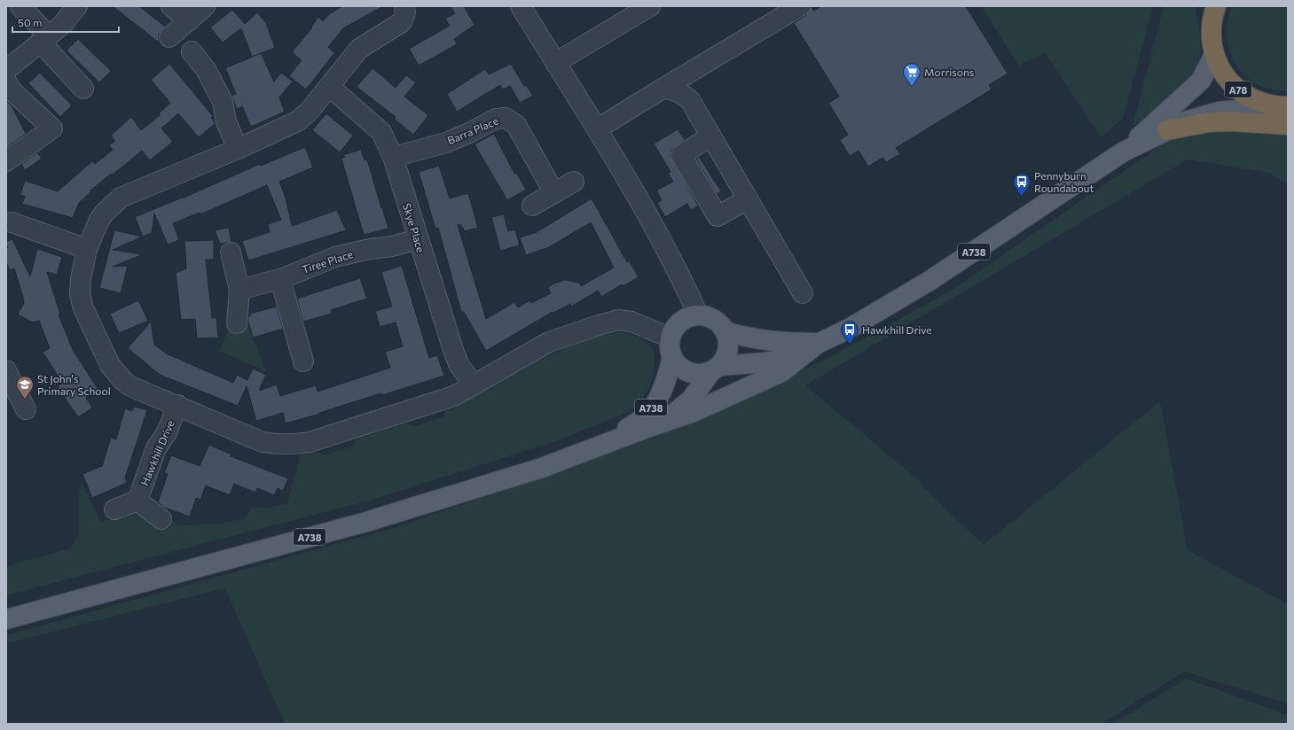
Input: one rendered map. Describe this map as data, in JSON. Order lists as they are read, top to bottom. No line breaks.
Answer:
{"streets":{"highway":["A78"],"main road":["A738"],"street":["Barra Place","Skye Place","Tiree Place","Hawkhill Drive"]},"crossings":[["A78","A738"],["Barra Place","Skye Place"],["Skye Place","Tiree Place"]],"places":{"supermarket":["Morrisons"],"bus stop":["Pennyburn Roundabout","Hawkhill Drive"],"school or university":["St John's Primary School"]},"scale_bar":"50 m"}
